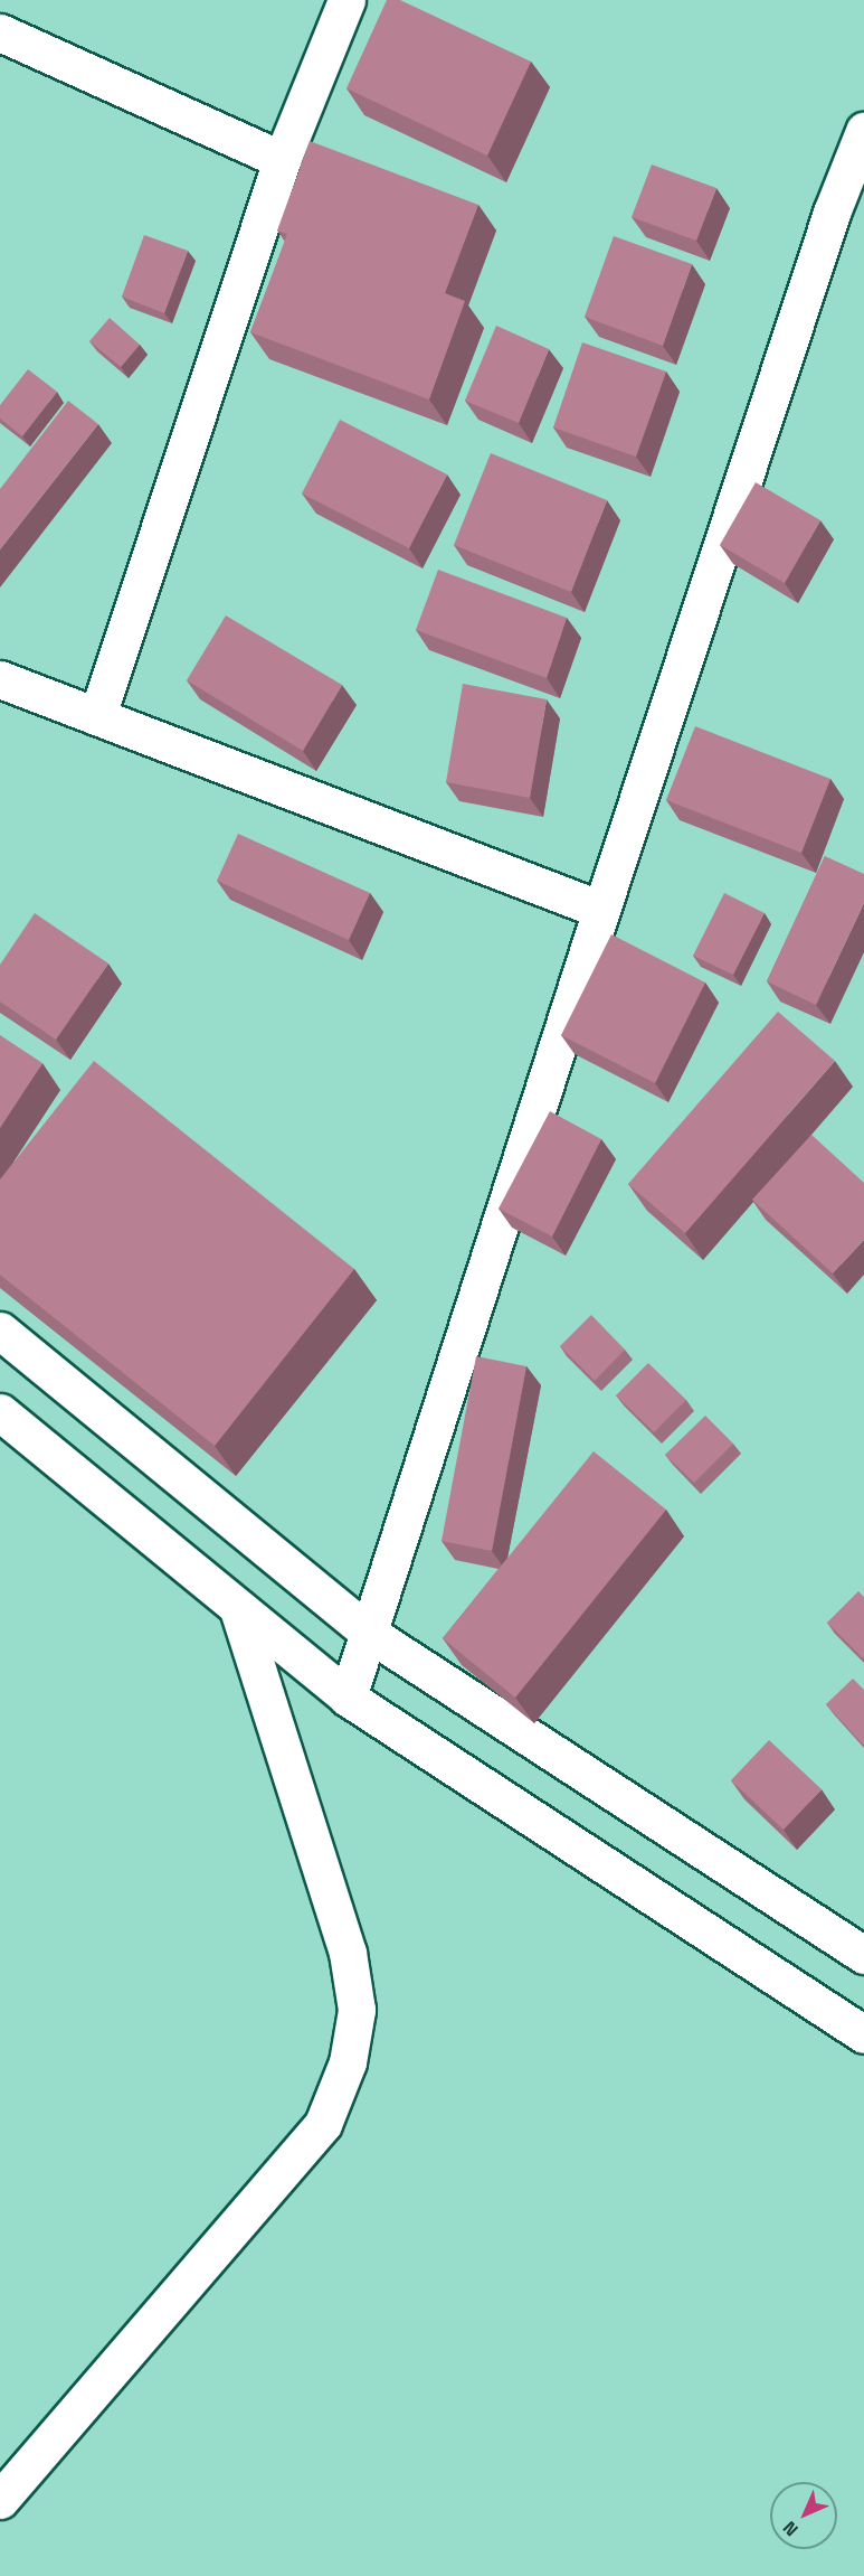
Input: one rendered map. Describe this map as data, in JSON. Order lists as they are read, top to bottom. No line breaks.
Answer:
{"north":"bottom left"}
